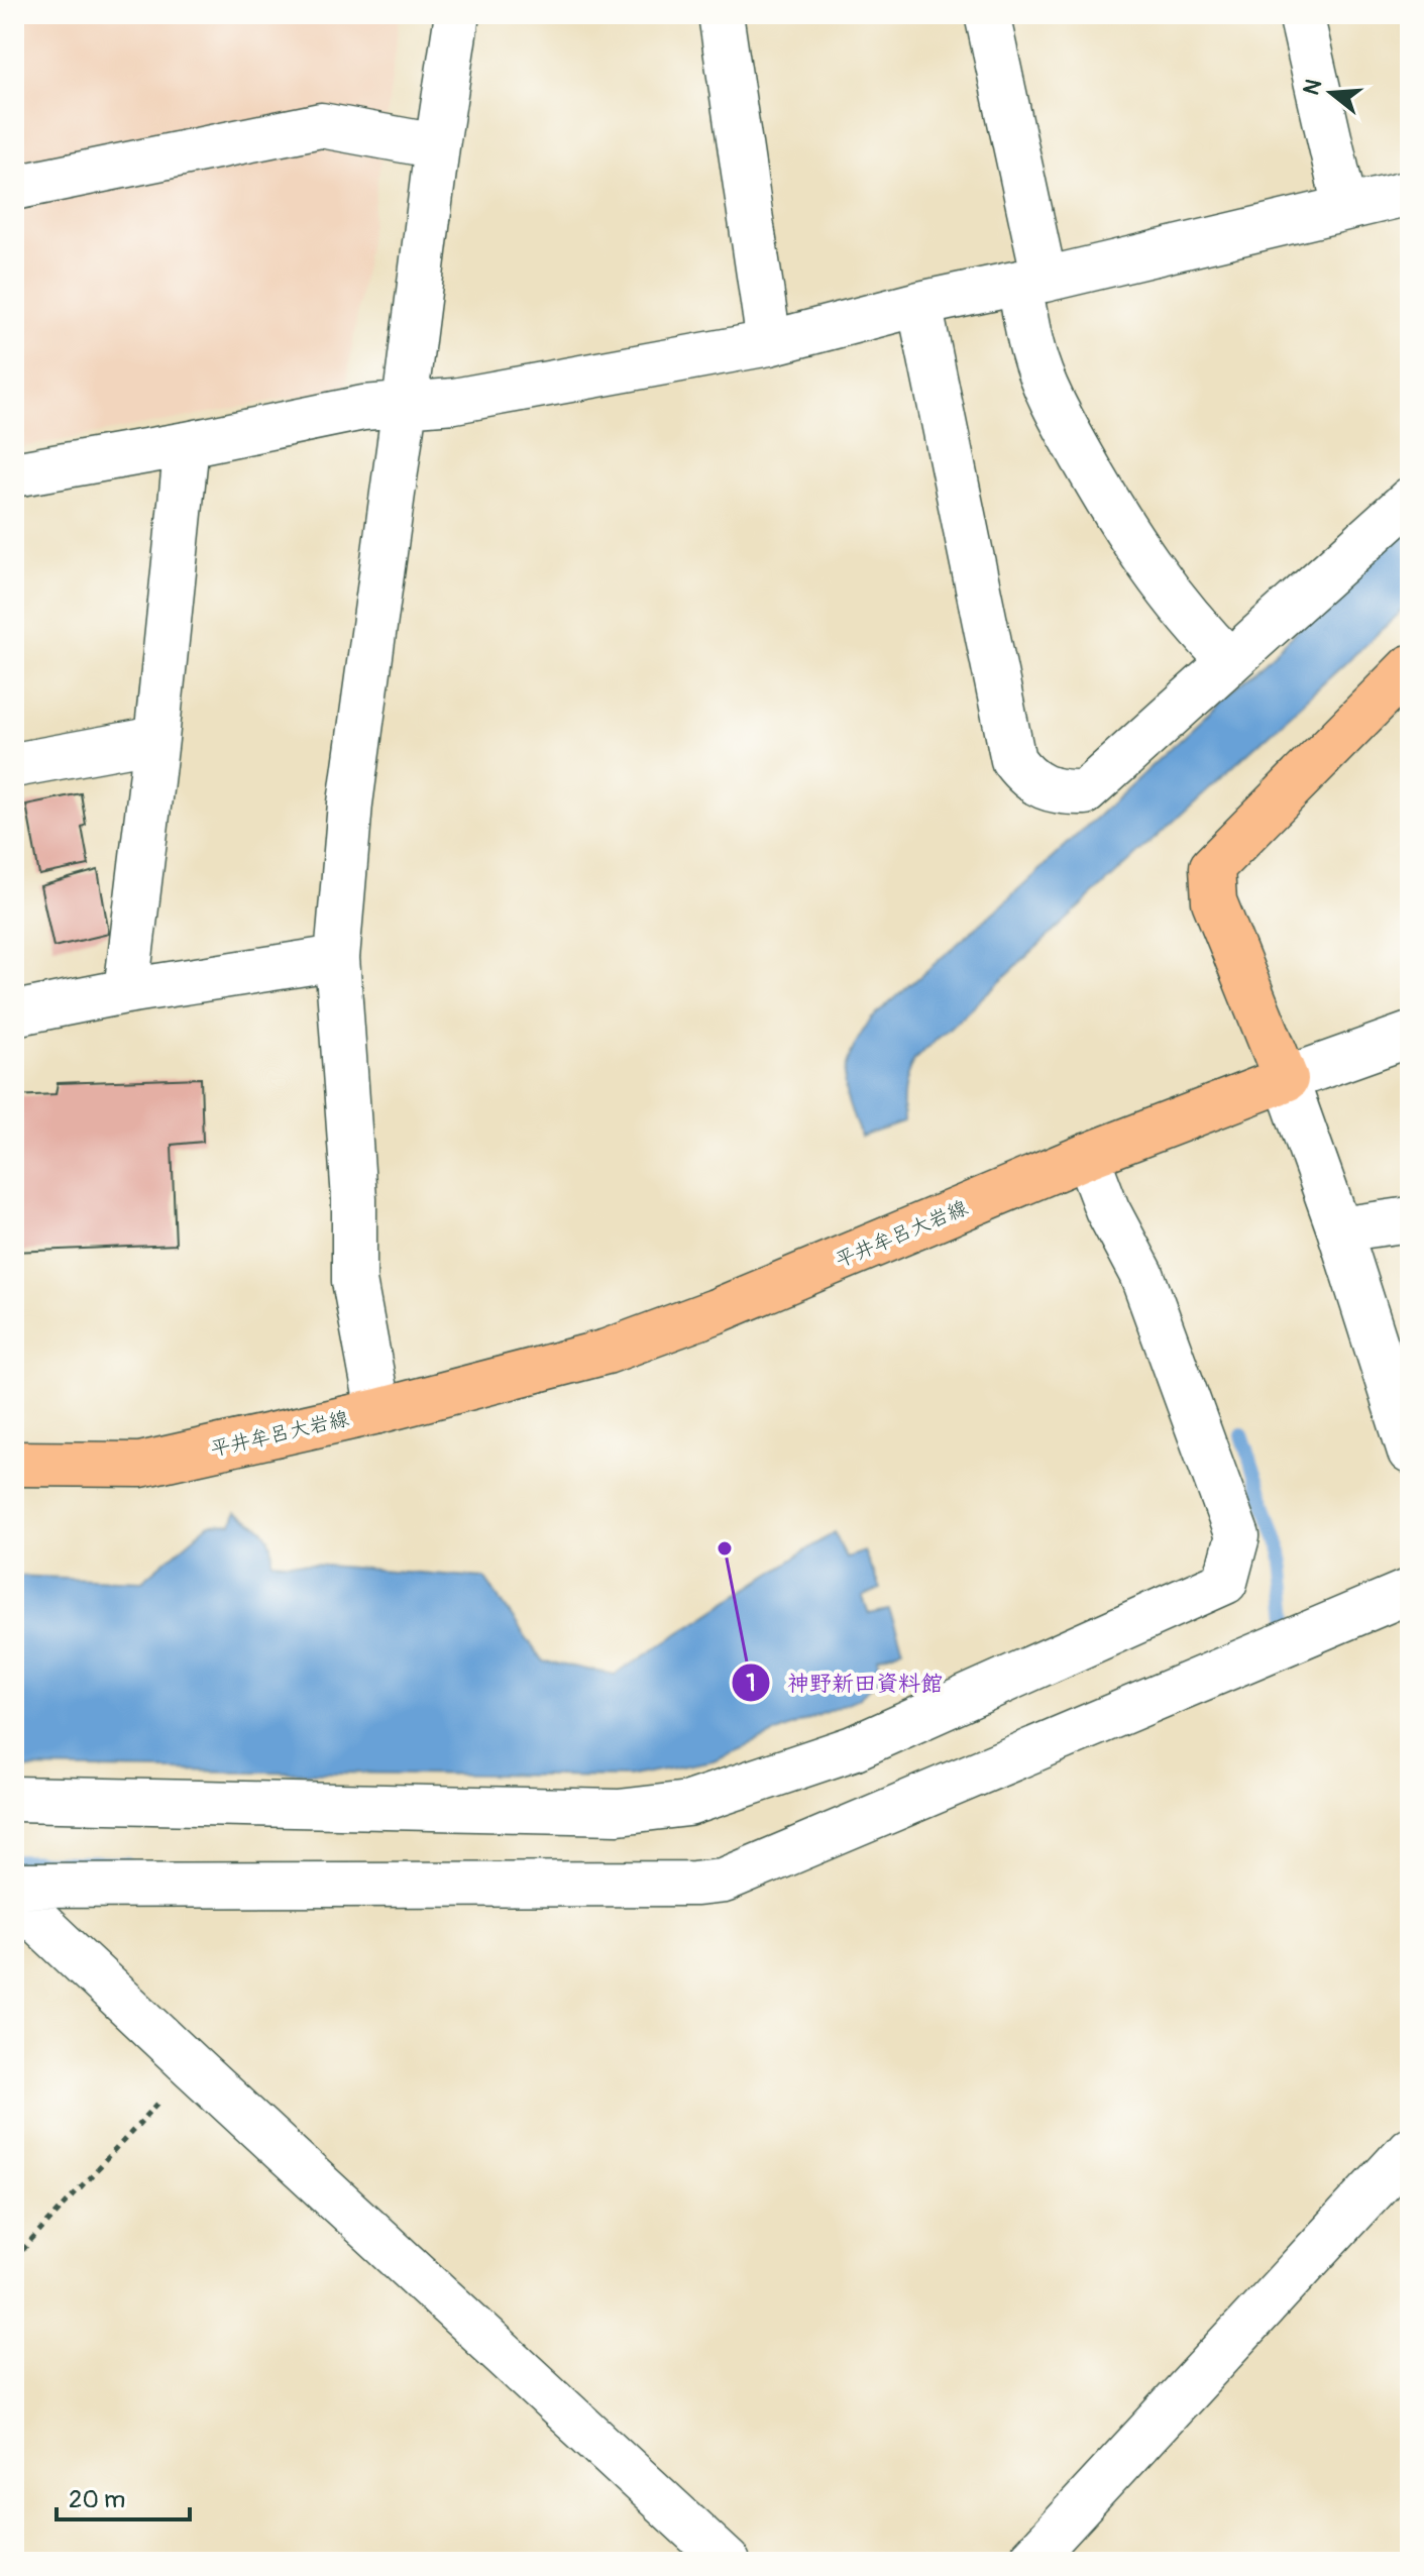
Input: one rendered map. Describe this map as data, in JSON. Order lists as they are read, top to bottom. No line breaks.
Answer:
{"streets":{"main road":["平井牟呂大岩線"]},"places":["神野新田資料館"],"scale_bar":"20 m","north":"left"}
